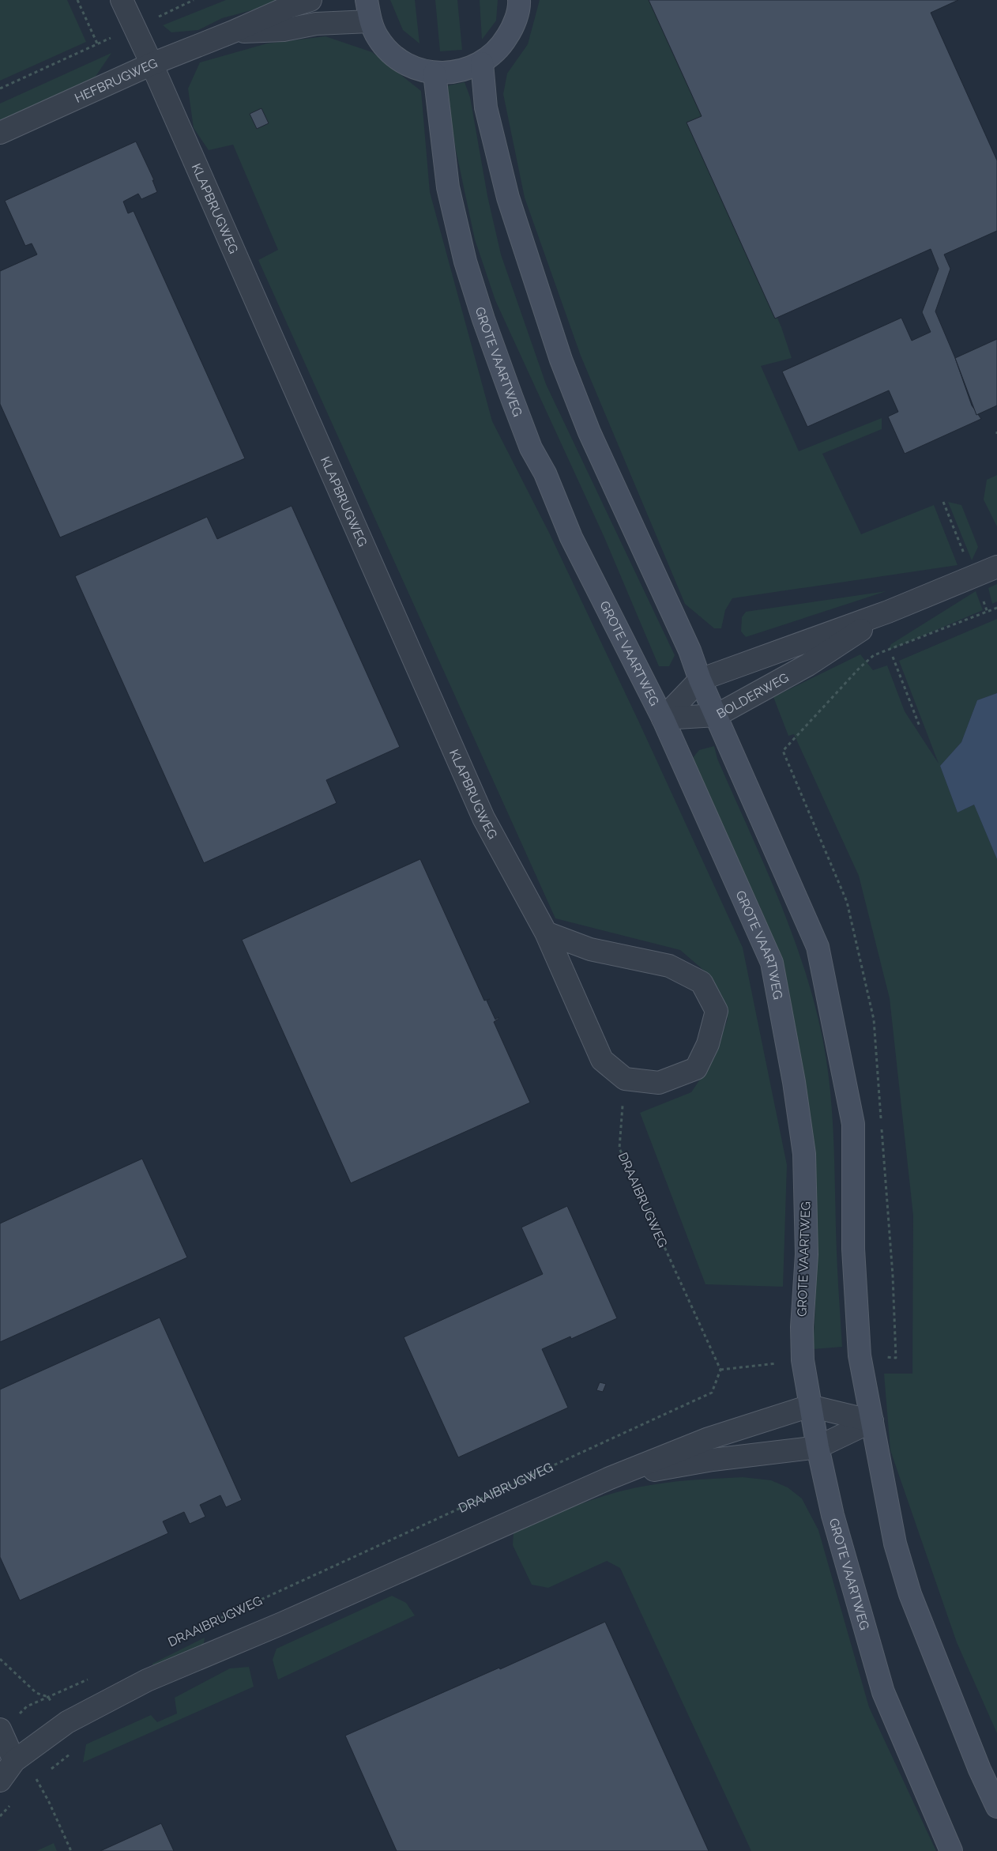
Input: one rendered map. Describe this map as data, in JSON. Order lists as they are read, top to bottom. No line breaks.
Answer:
{"streets":{"main road":["GROTE VAARTWEG"],"street":["HEFBRUGWEG","KLAPBRUGWEG","BOLDERWEG","DRAAIBRUGWEG"]},"crossings":[["HEFBRUGWEG","KLAPBRUGWEG"],["KLAPBRUGWEG","DRAAIBRUGWEG"],["GROTE VAARTWEG","BOLDERWEG"],["GROTE VAARTWEG","DRAAIBRUGWEG"]]}
